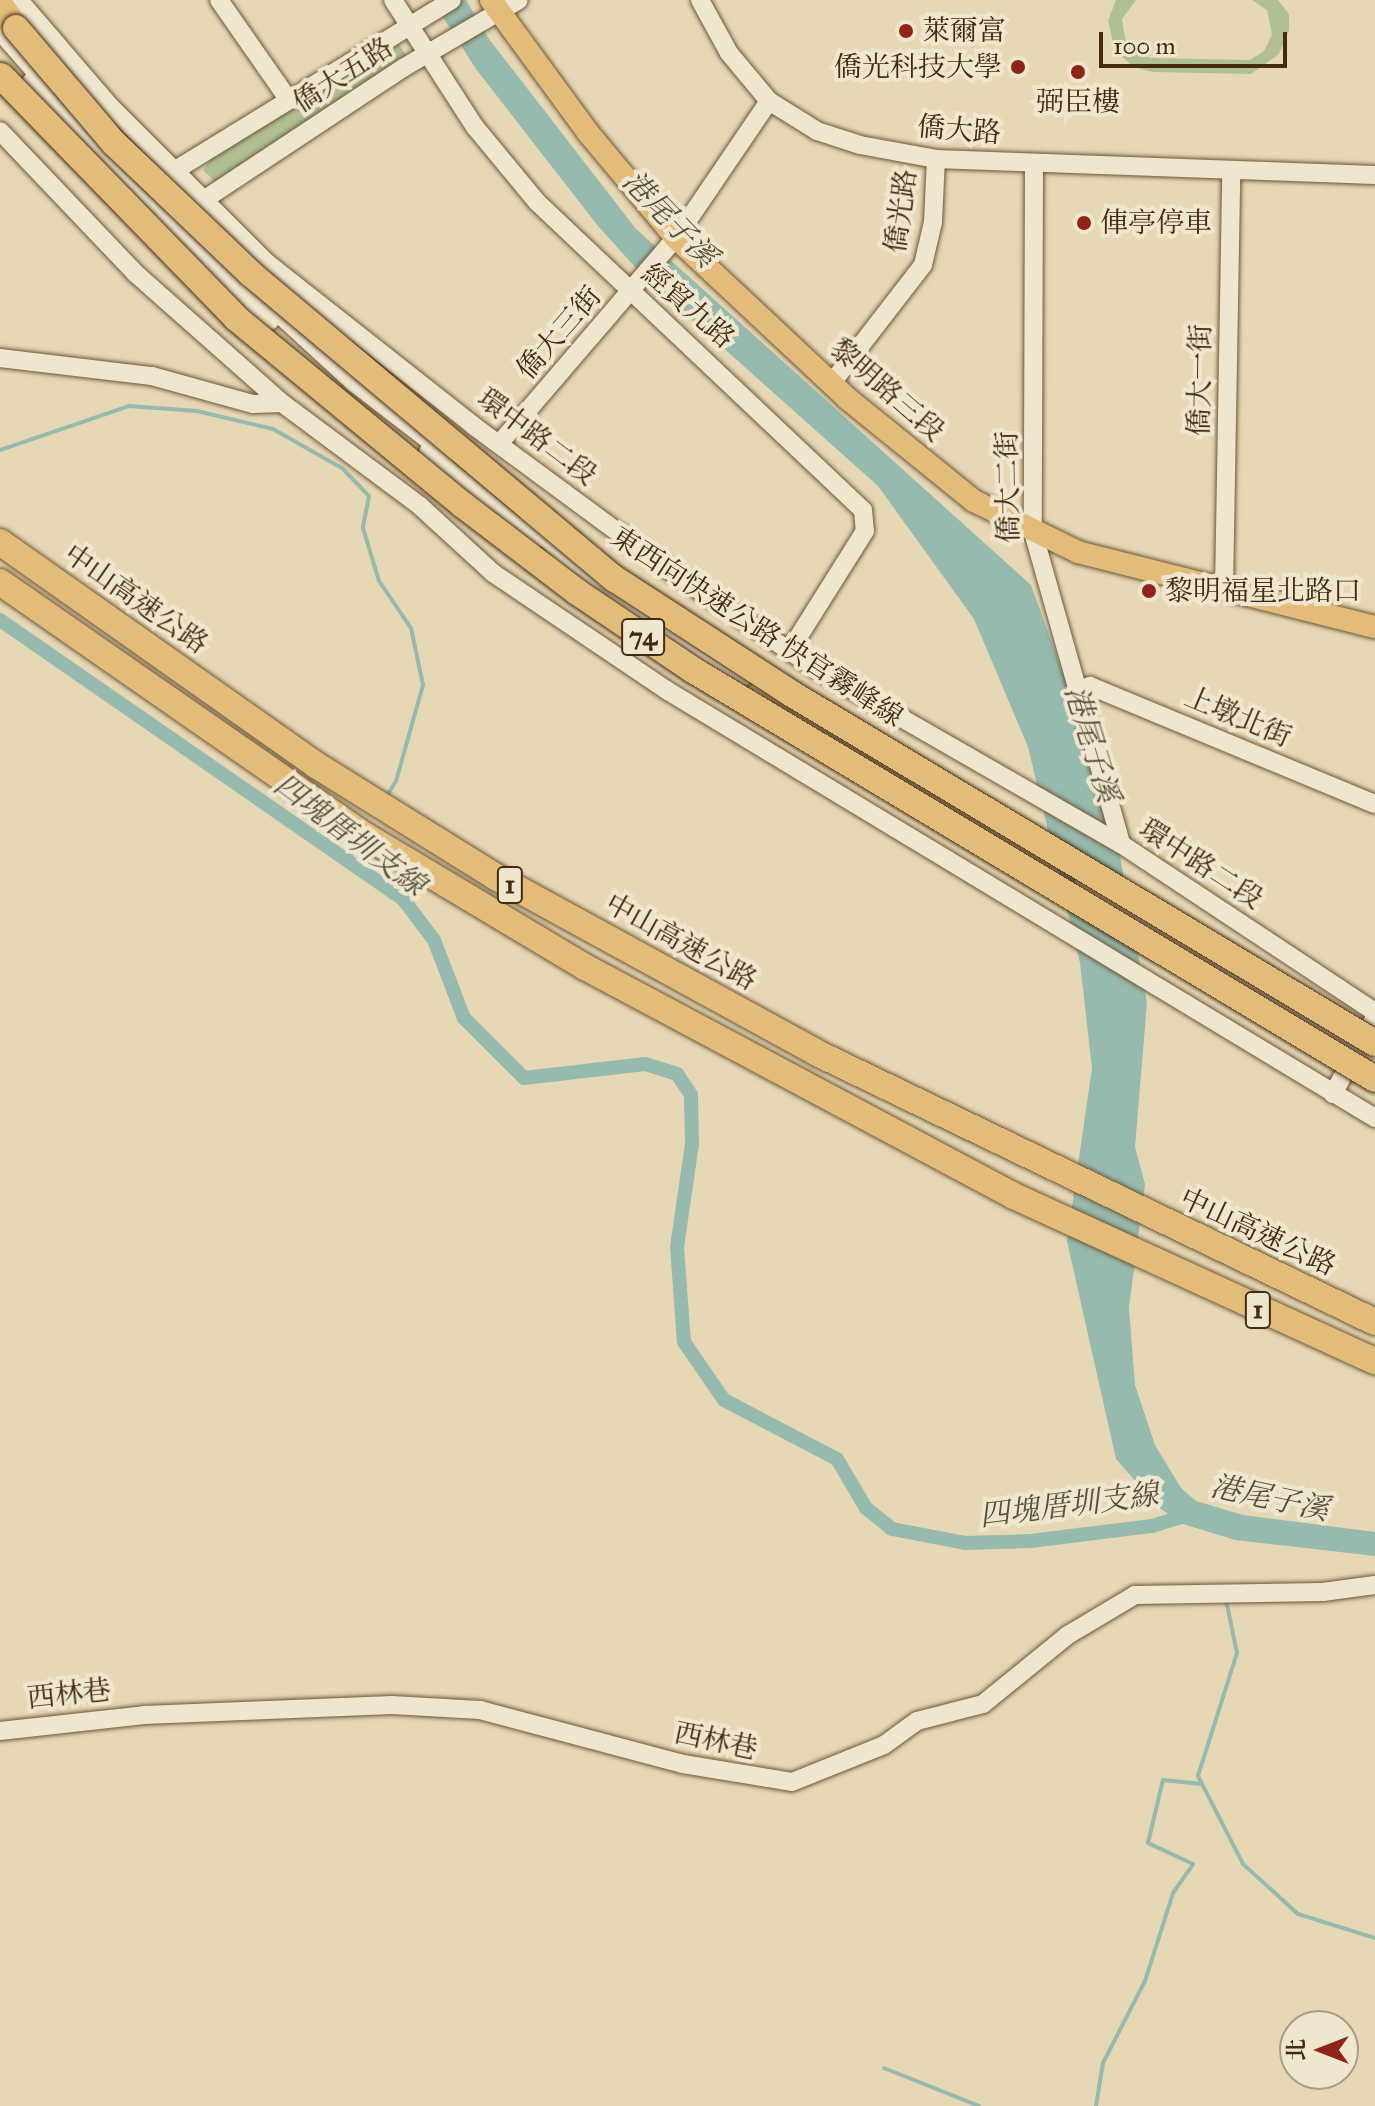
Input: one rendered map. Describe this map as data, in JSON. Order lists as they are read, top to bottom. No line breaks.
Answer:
{"streets":{"highway":["中山高速公路","東西向快速公路 快官霧峰線","74","1"],"main road":["黎明路三段"],"street":["僑大五路","僑大路","僑光路","經貿九路","僑大三街","僑大一街","環中路二段","僑大二街","上墩北街","西林巷"]},"crossings":[["僑大五路","經貿九路"],["僑大五路","黎明路三段"],["僑大五路","環中路二段"],["僑大路","僑光路"],["僑大路","僑大三街"],["僑大路","僑大一街"],["僑大路","僑大二街"],["僑光路","黎明路三段"],["經貿九路","僑大三街"],["經貿九路","環中路二段"],["僑大三街","黎明路三段"],["僑大三街","環中路二段"],["僑大一街","黎明路三段"],["黎明路三段","僑大二街"],["環中路二段","僑大二街"],["僑大二街","上墩北街"]],"water":["港尾子溪","四塊厝圳支線"],"places":["萊爾富","僑光科技大學","弼臣樓","俥亭停車","黎明福星北路口"],"scale_bar":"100 m","north":"left"}
